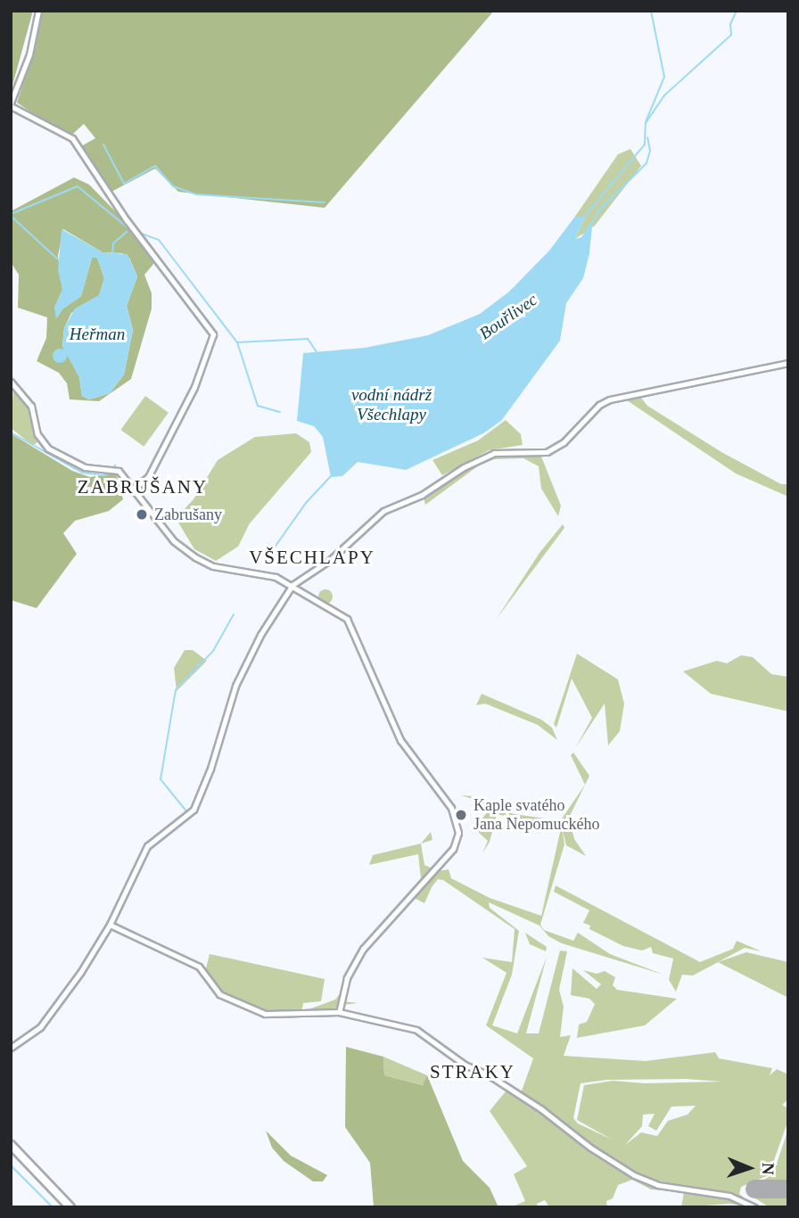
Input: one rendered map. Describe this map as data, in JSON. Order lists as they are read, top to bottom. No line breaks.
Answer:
{"districts":["ZABRUŠANY","VŠECHLAPY","STRAKY"],"water":["Bouřlivec","Heřman","vodní nádrž Všechlapy"],"places":["Zabrušany","Kaple svatého Jana Nepomuckého"],"north":"right"}
